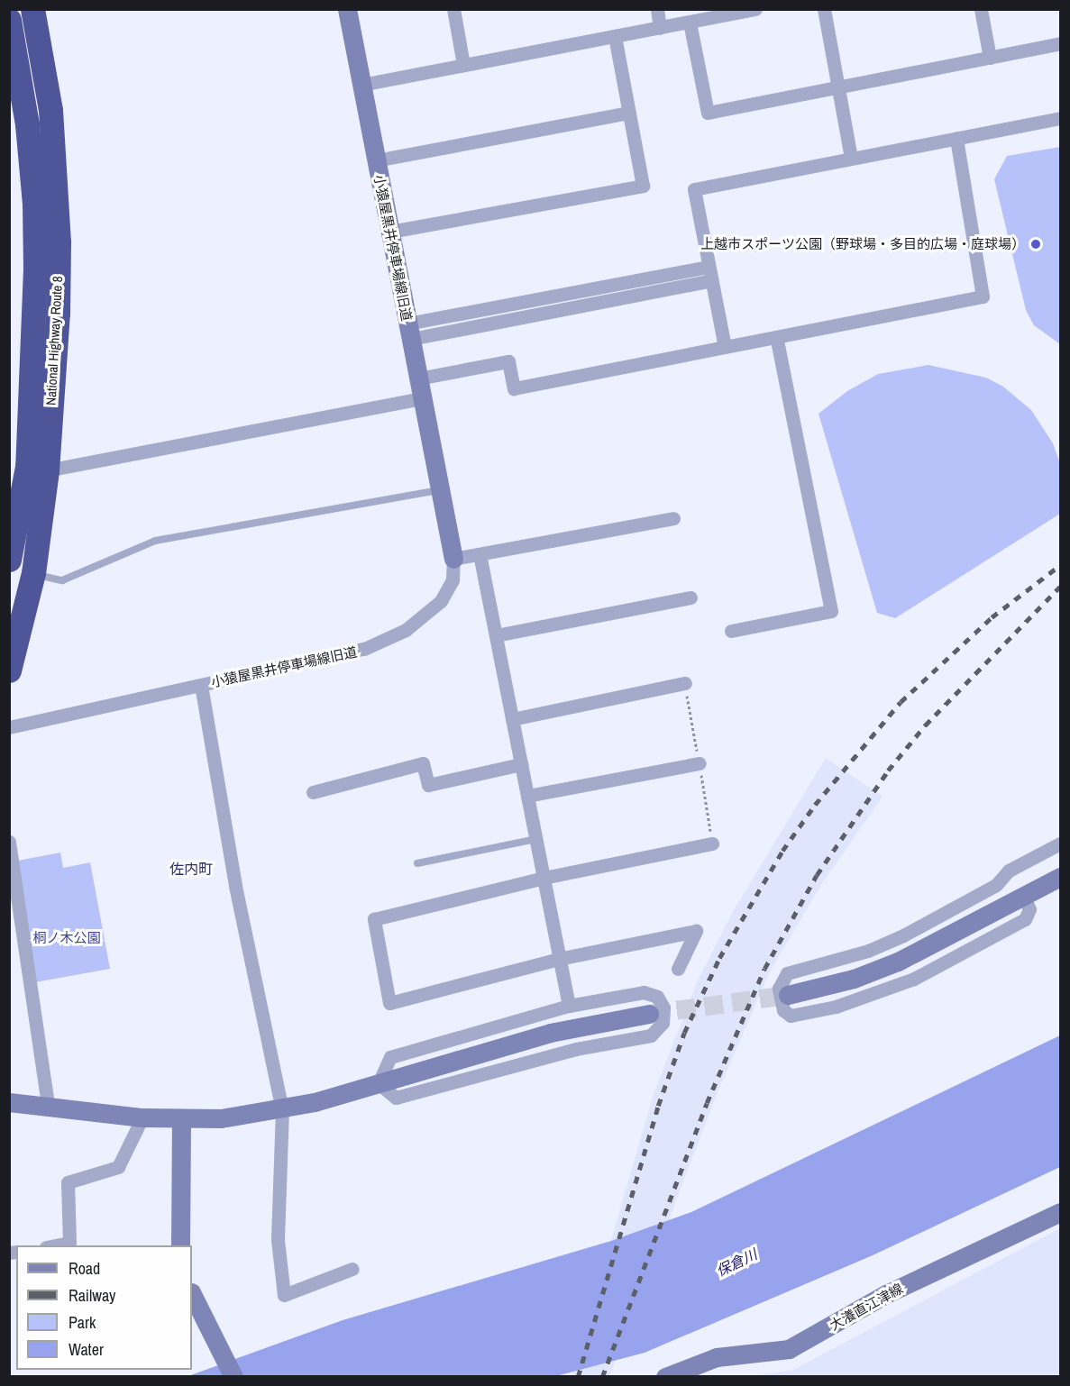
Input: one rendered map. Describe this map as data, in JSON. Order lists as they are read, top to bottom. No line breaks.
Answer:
{"streets":{"highway":["National Highway Route 8"],"street":["小猿屋黒井停車場線旧道","大瀁直江津線"]},"districts":["佐内町"],"water":["保倉川"],"parks":["桐ノ木公園"],"places":["上越市スポーツ公園（野球場・多目的広場・庭球場）"],"legend":["Road","Railway","Park","Water"]}
